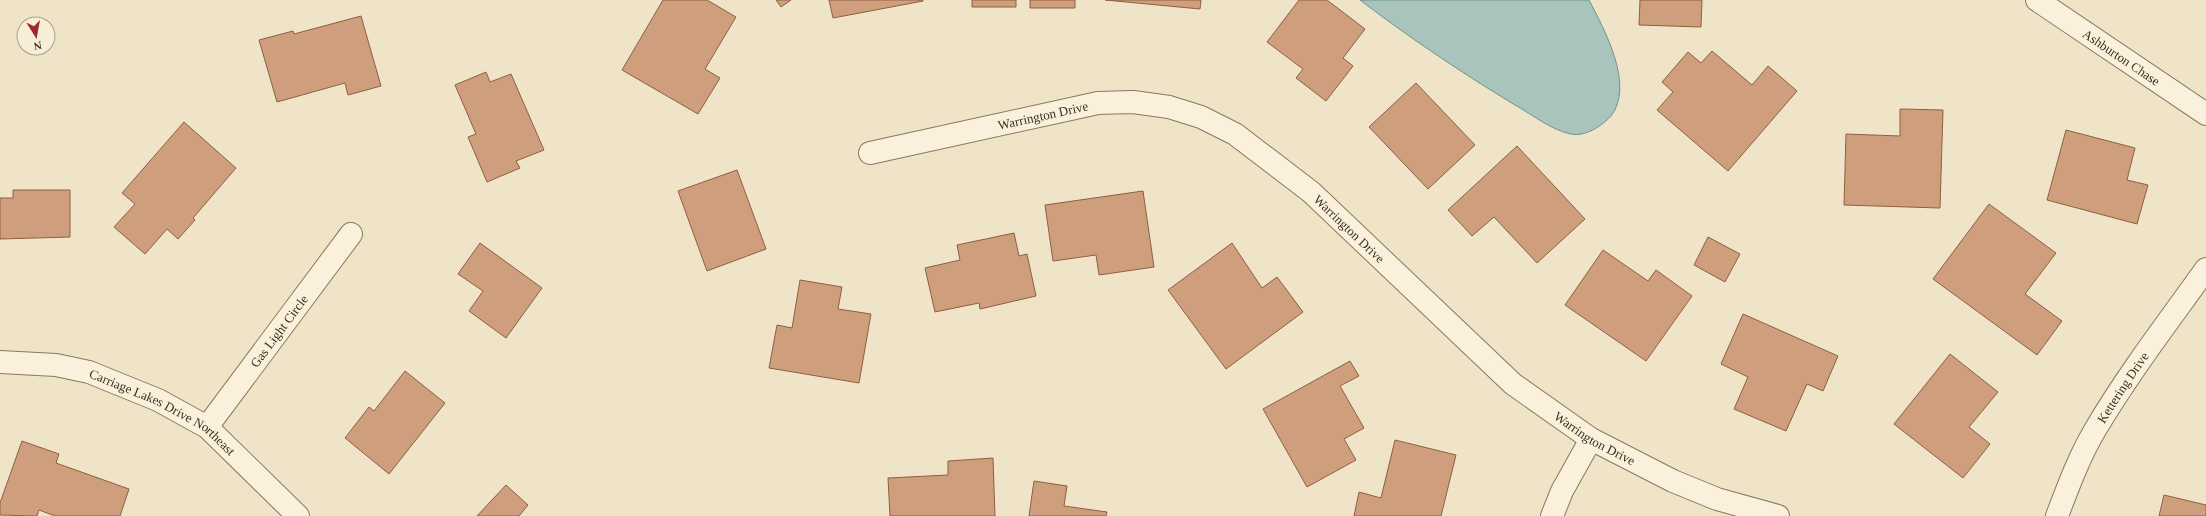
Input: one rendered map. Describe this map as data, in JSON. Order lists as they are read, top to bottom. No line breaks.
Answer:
{"streets":{"street":["Ashburton Chase","Warrington Drive","Gas Light Circle","Kettering Drive","Carriage Lakes Drive Northeast"]},"crossings":[["Gas Light Circle","Carriage Lakes Drive Northeast"]],"north":"bottom"}
